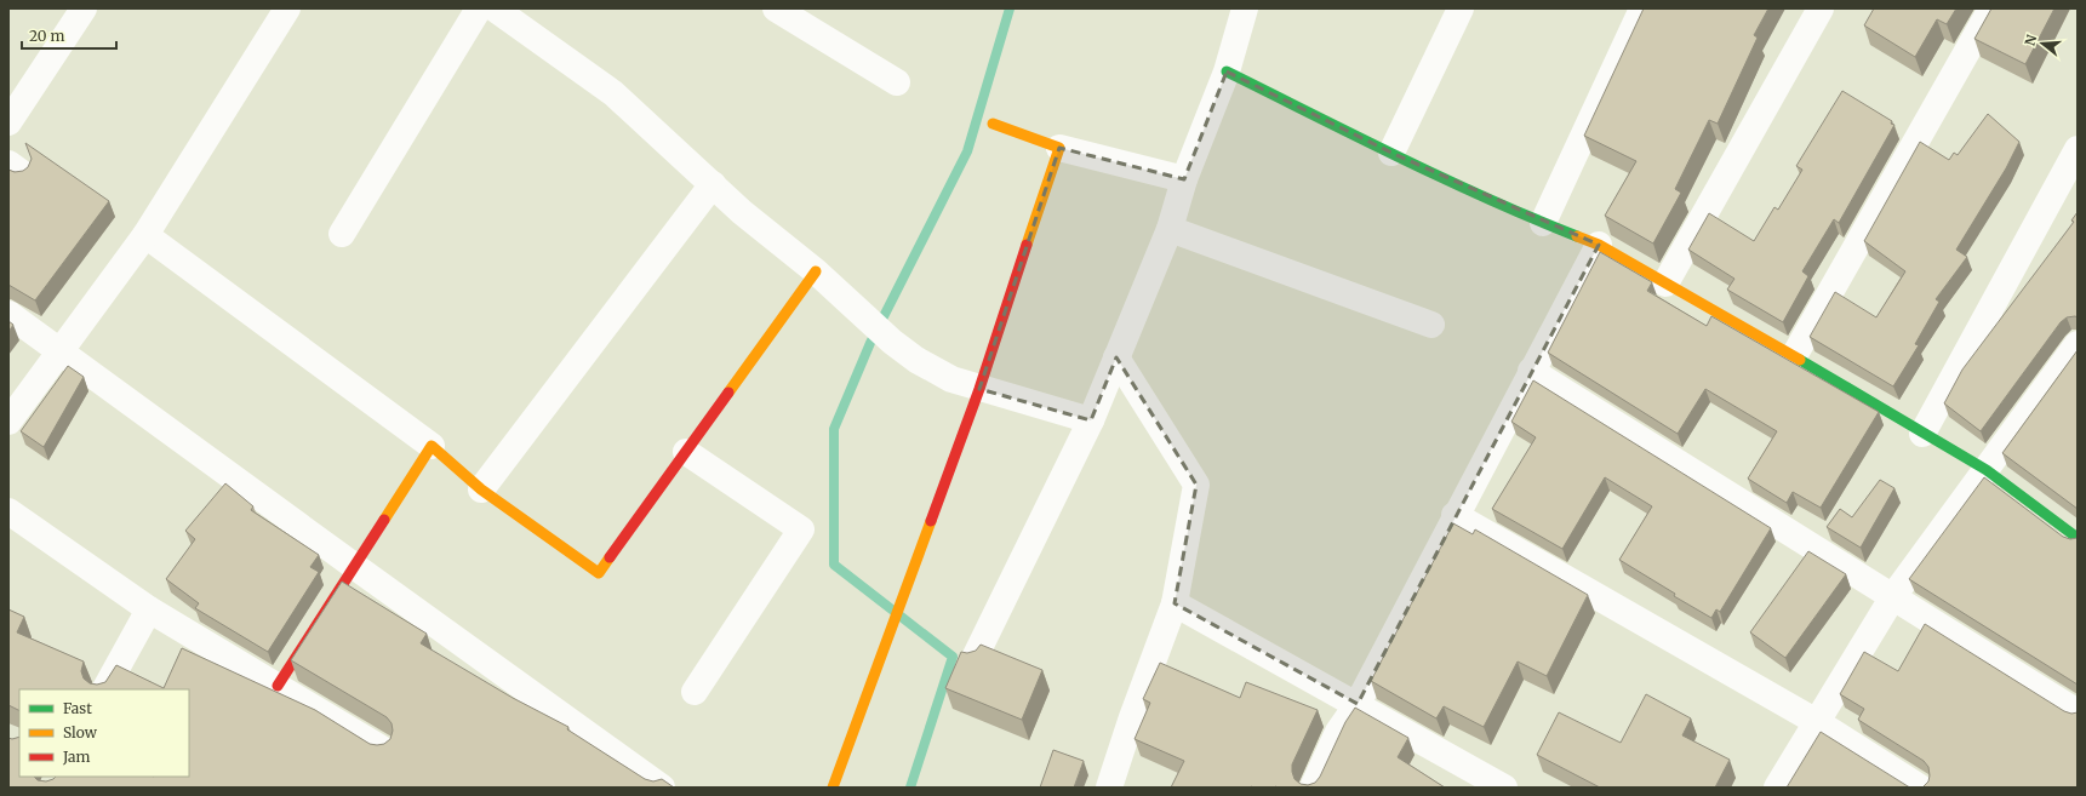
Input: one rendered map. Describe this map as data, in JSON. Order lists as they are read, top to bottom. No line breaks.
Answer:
{"legend":["Fast","Slow","Jam"],"scale_bar":"20 m","north":"left"}
